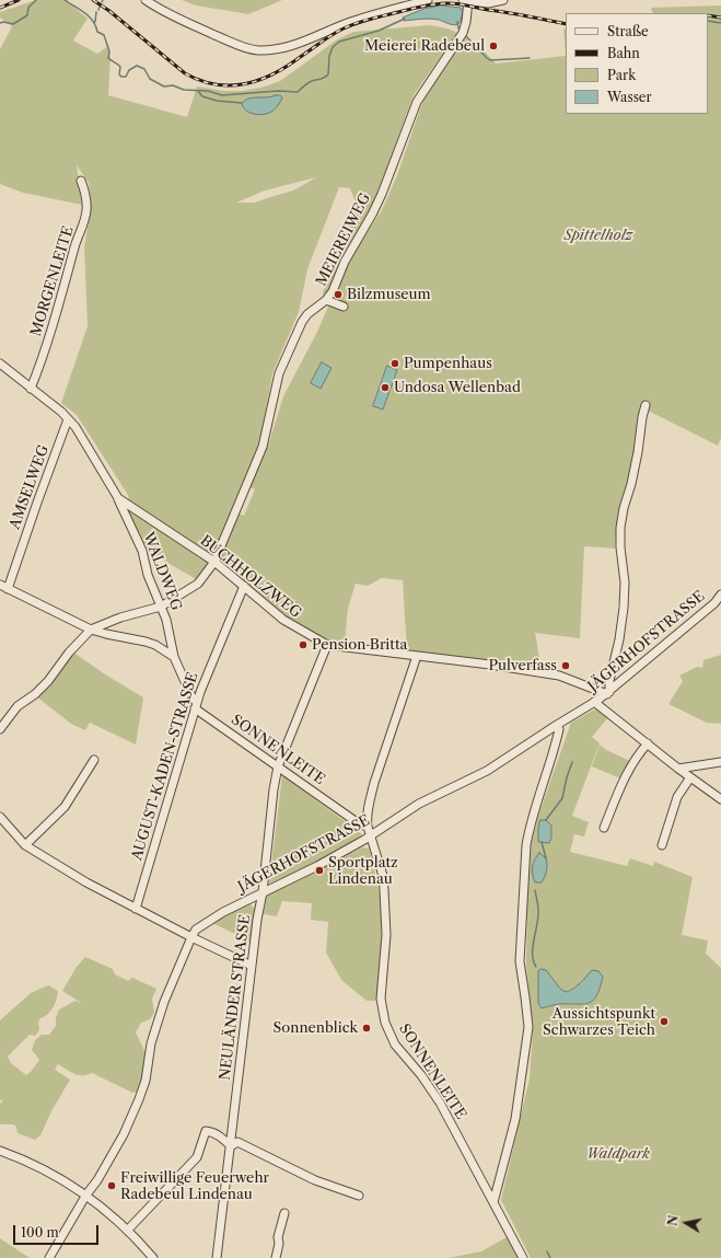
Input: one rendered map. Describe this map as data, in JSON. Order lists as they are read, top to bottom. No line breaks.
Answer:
{"streets":{"street":["MEIEREIWEG","MORGENLEITE","AMSELWEG","WALDWEG","BUCHHOLZWEG","JÄGERHOFSTRASSE","SONNENLEITE","AUGUST-KADEN-STRASSE","NEULÄNDER STRASSE"]},"crossings":[["MEIEREIWEG","WALDWEG"],["MEIEREIWEG","BUCHHOLZWEG"],["MORGENLEITE","BUCHHOLZWEG"],["AMSELWEG","BUCHHOLZWEG"],["WALDWEG","BUCHHOLZWEG"],["WALDWEG","SONNENLEITE"],["BUCHHOLZWEG","JÄGERHOFSTRASSE"],["BUCHHOLZWEG","AUGUST-KADEN-STRASSE"],["BUCHHOLZWEG","NEULÄNDER STRASSE"],["JÄGERHOFSTRASSE","SONNENLEITE"],["JÄGERHOFSTRASSE","NEULÄNDER STRASSE"],["SONNENLEITE","AUGUST-KADEN-STRASSE"],["SONNENLEITE","NEULÄNDER STRASSE"]],"parks":["Spittelholz","Waldpark"],"places":["Meierei Radebeul","Bilzmuseum","Pumpenhaus","Undosa Wellenbad","Pension Britta","Pulverfass","Sportplatz Lindenau","Aussichtspunkt Schwarzes Teich","Sonnenblick","Freiwillige Feuerwehr Radebeul Lindenau"],"legend":["Straße","Bahn","Park","Wasser"],"scale_bar":"100 m","north":"left"}
